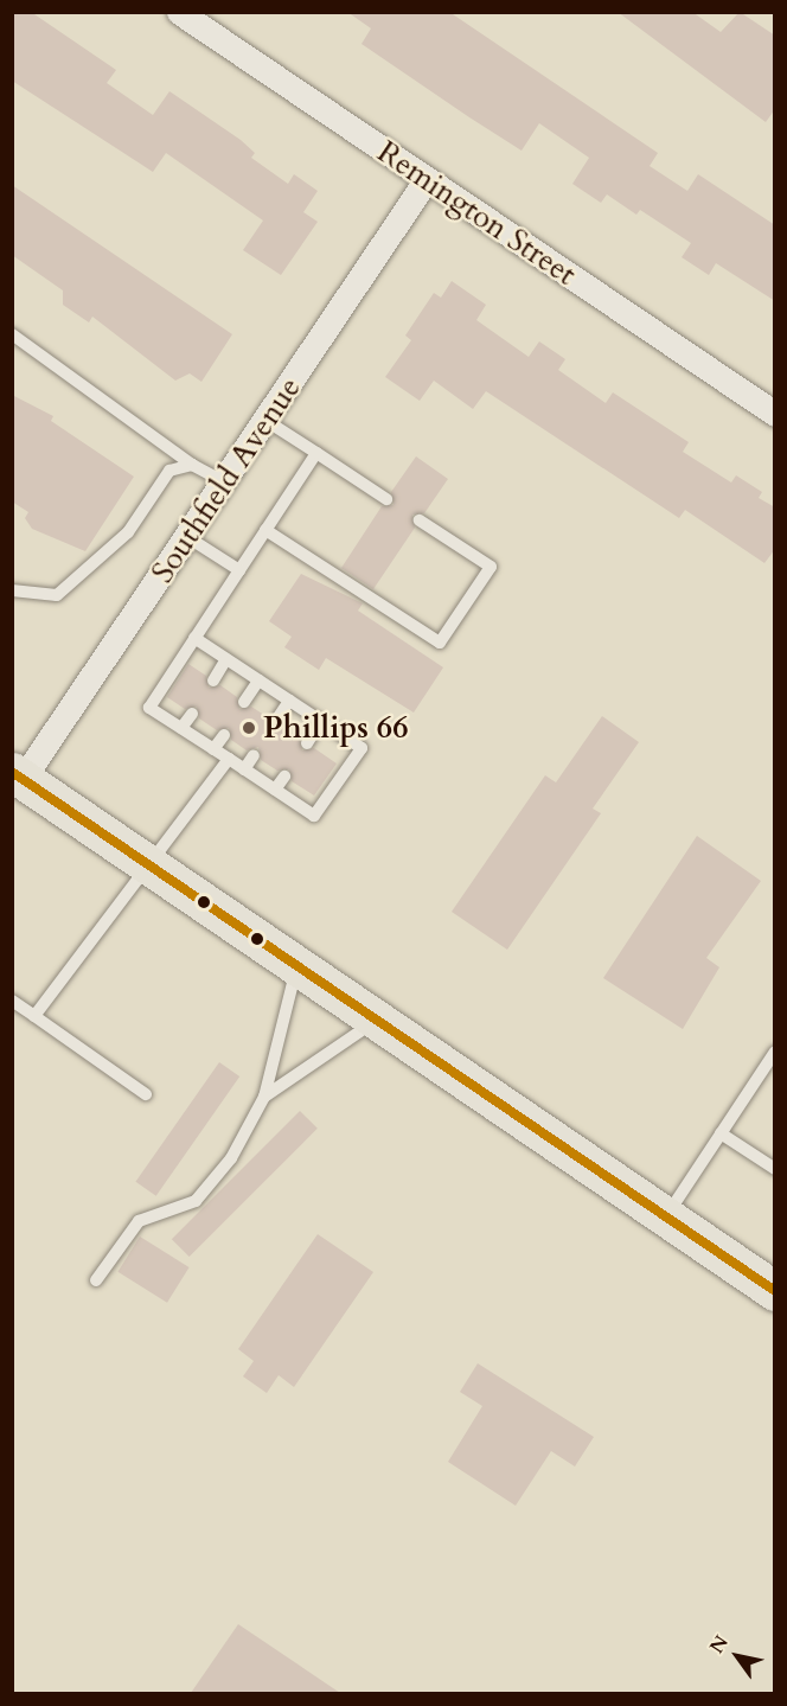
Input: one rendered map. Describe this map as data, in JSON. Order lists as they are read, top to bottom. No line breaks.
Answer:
{"streets":{"street":["Remington Street","Southfield Avenue"]},"crossings":[["Remington Street","Southfield Avenue"]],"places":["Phillips 66"],"north":"top left"}
